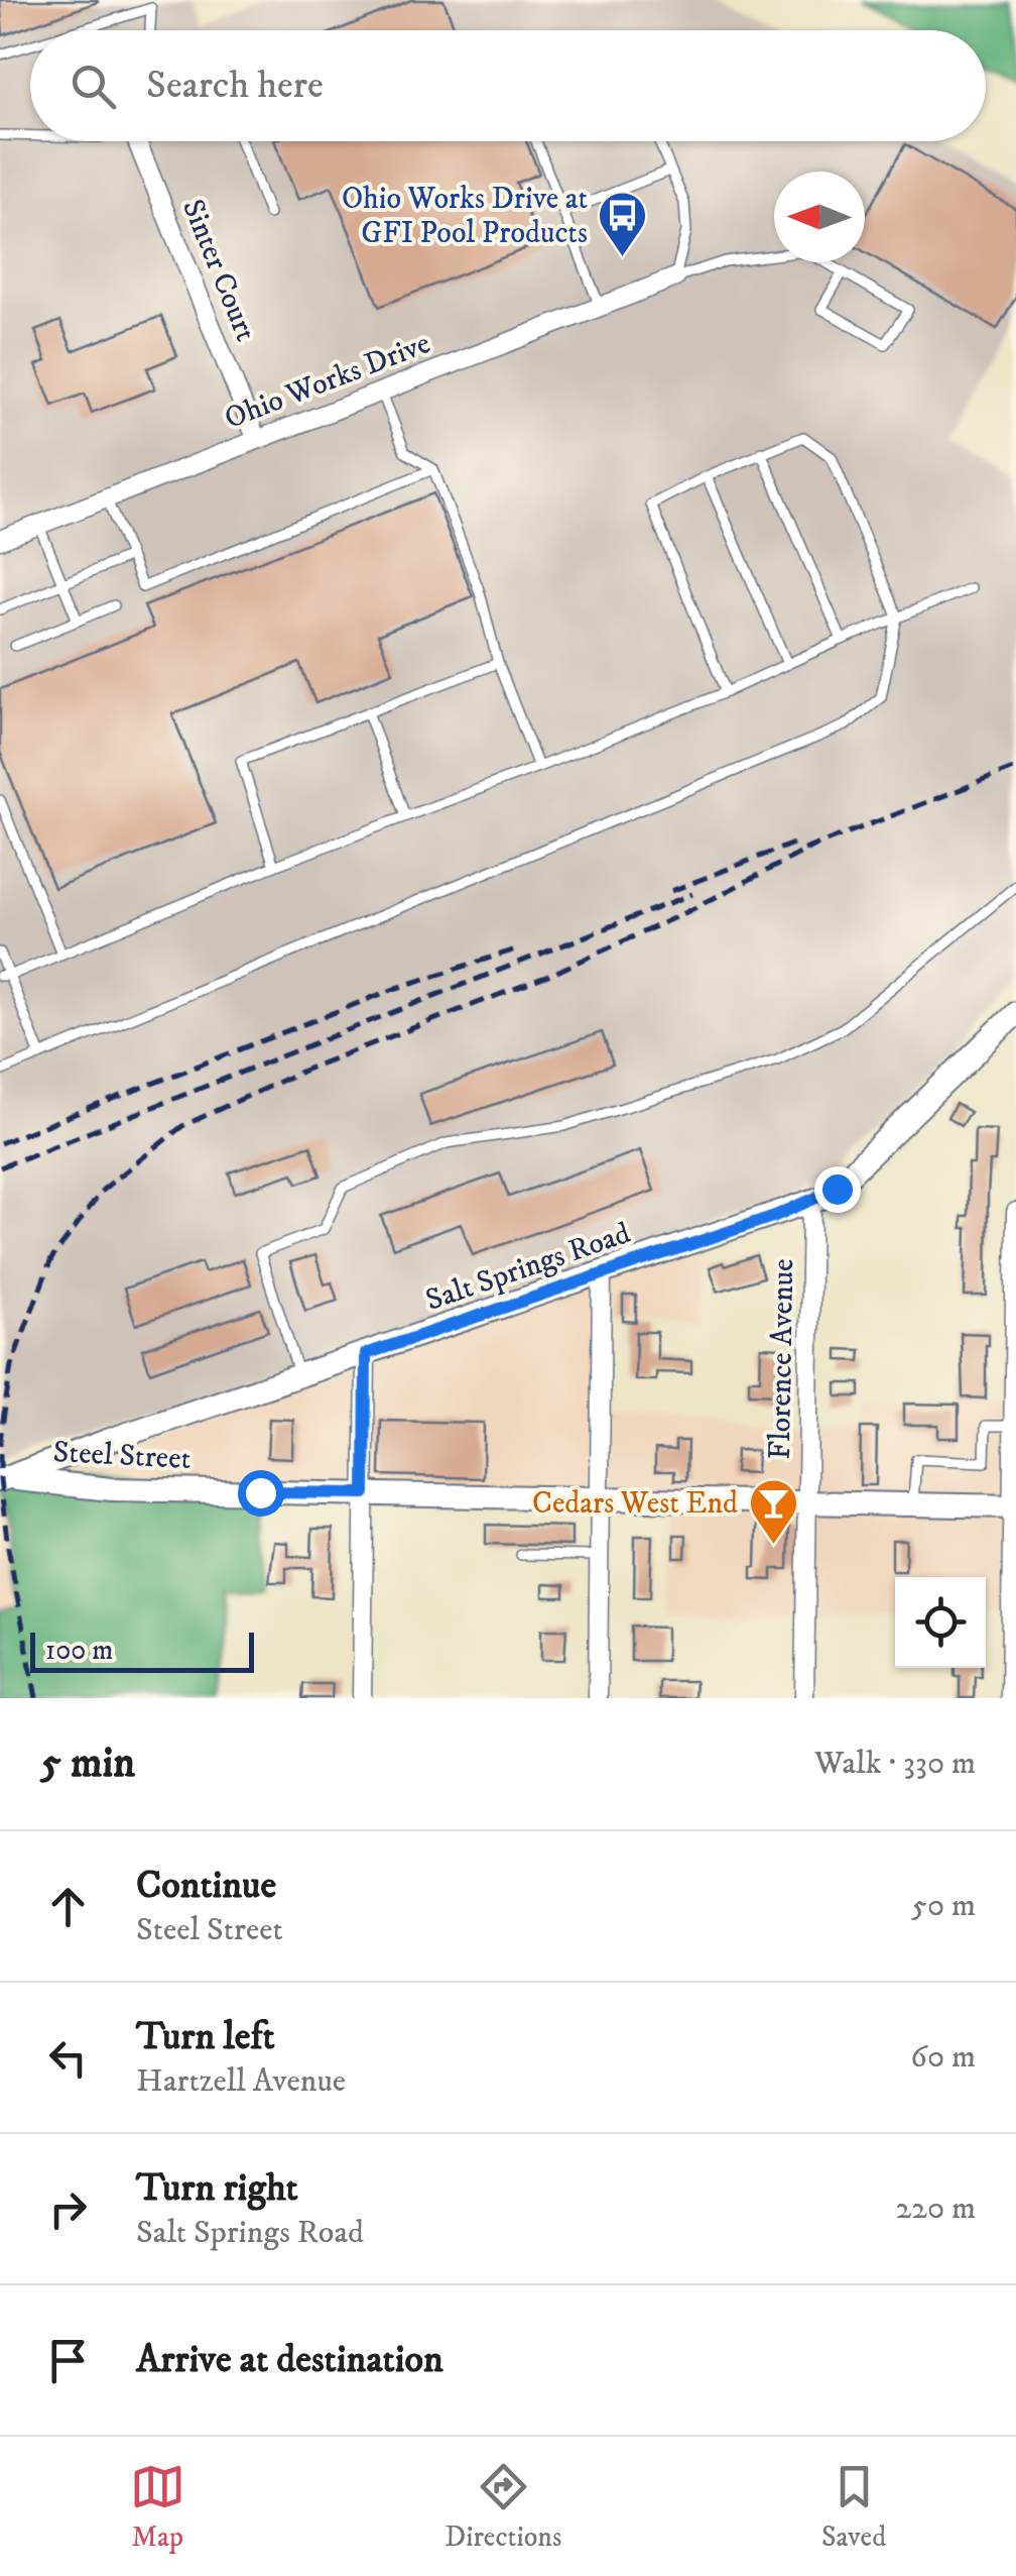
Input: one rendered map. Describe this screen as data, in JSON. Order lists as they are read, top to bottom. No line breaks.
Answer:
{"streets":{"street":["Sinter Court","Ohio Works Drive","Salt Springs Road","Florence Avenue","Steel Street"]},"crossings":[["Sinter Court","Ohio Works Drive"],["Salt Springs Road","Florence Avenue"],["Salt Springs Road","Steel Street"],["Florence Avenue","Steel Street"]],"places":{"bus stop":["Ohio Works Drive at GFI Pool Products"],"bar":["Cedars West End"]},"scale_bar":"100 m","north":"left","page":{"search":"Search here","scale":"100 m","heading":["5 min","Walk · 330 m"],"list":[["Continue","Steel Street","50 m"],["Turn left","Hartzell Avenue","60 m"],["Turn right","Salt Springs Road","220 m"],"Arrive at destination"],"nav":["Map","Directions","Saved"]}}
